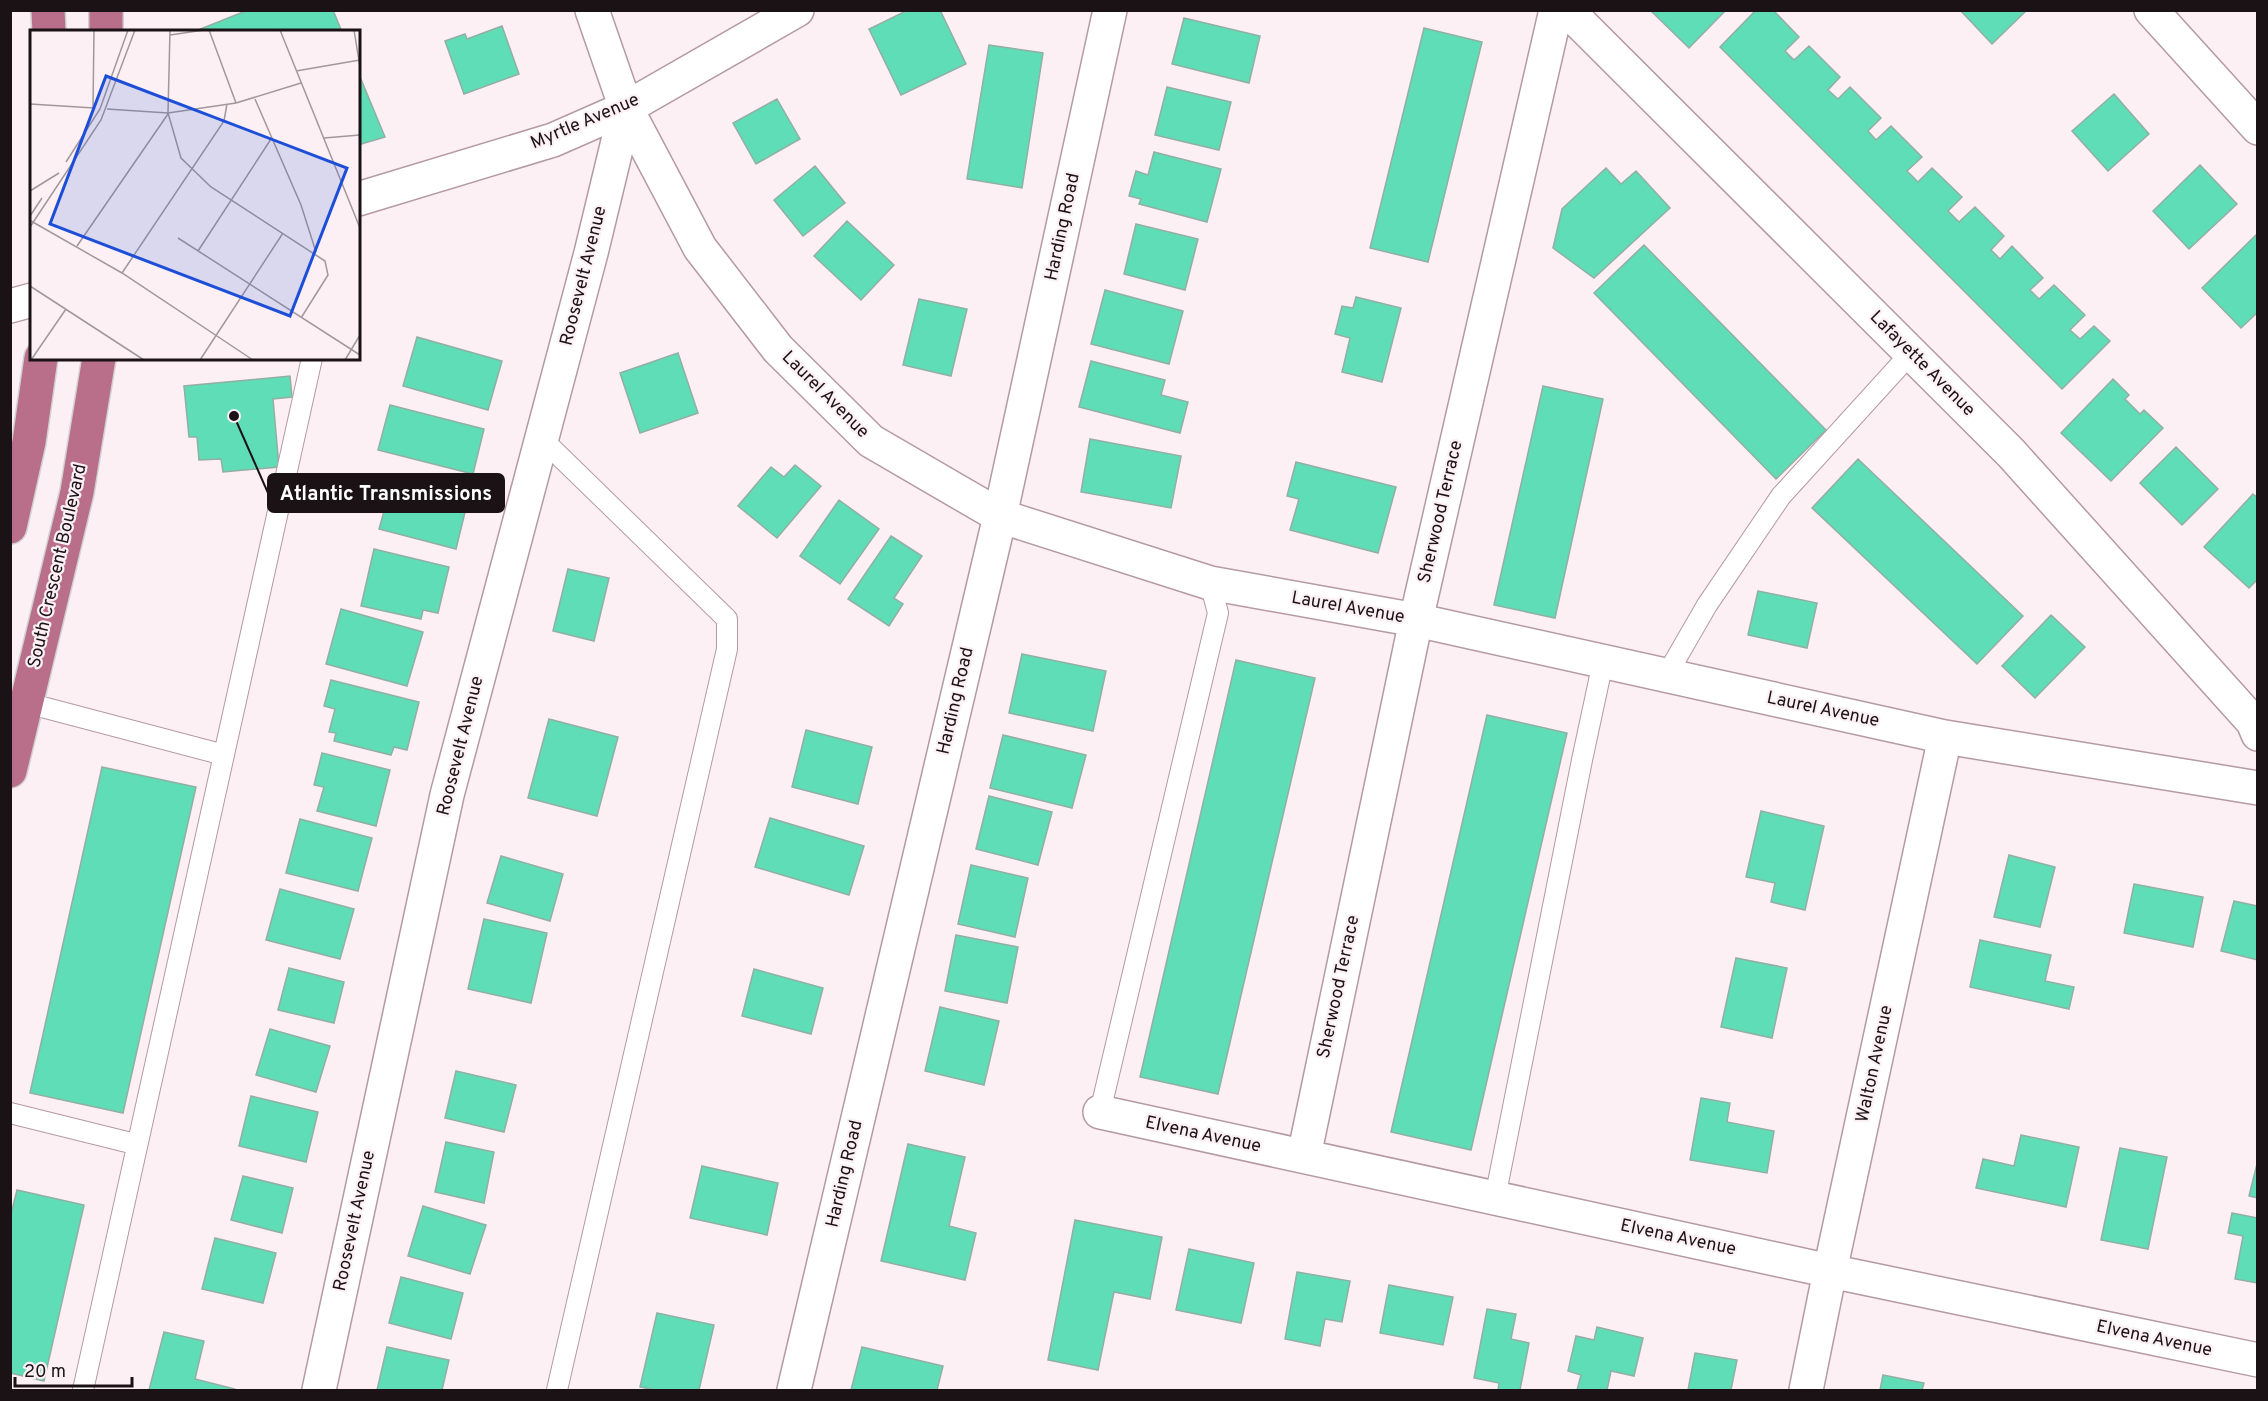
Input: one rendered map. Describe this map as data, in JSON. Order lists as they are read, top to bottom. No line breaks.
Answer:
{"streets":{"highway":["South Crescent Boulevard"],"street":["Myrtle Avenue","Harding Road","Roosevelt Avenue","Lafayette Avenue","Laurel Avenue","Sherwood Terrace","Walton Avenue","Elvena Avenue"]},"crossings":[["Myrtle Avenue","Roosevelt Avenue"],["Myrtle Avenue","Laurel Avenue"],["Harding Road","Laurel Avenue"],["Roosevelt Avenue","Laurel Avenue"],["Laurel Avenue","Sherwood Terrace"],["Laurel Avenue","Walton Avenue"],["Sherwood Terrace","Elvena Avenue"],["Walton Avenue","Elvena Avenue"]],"places":["Atlantic Transmissions"],"scale_bar":"20 m"}
